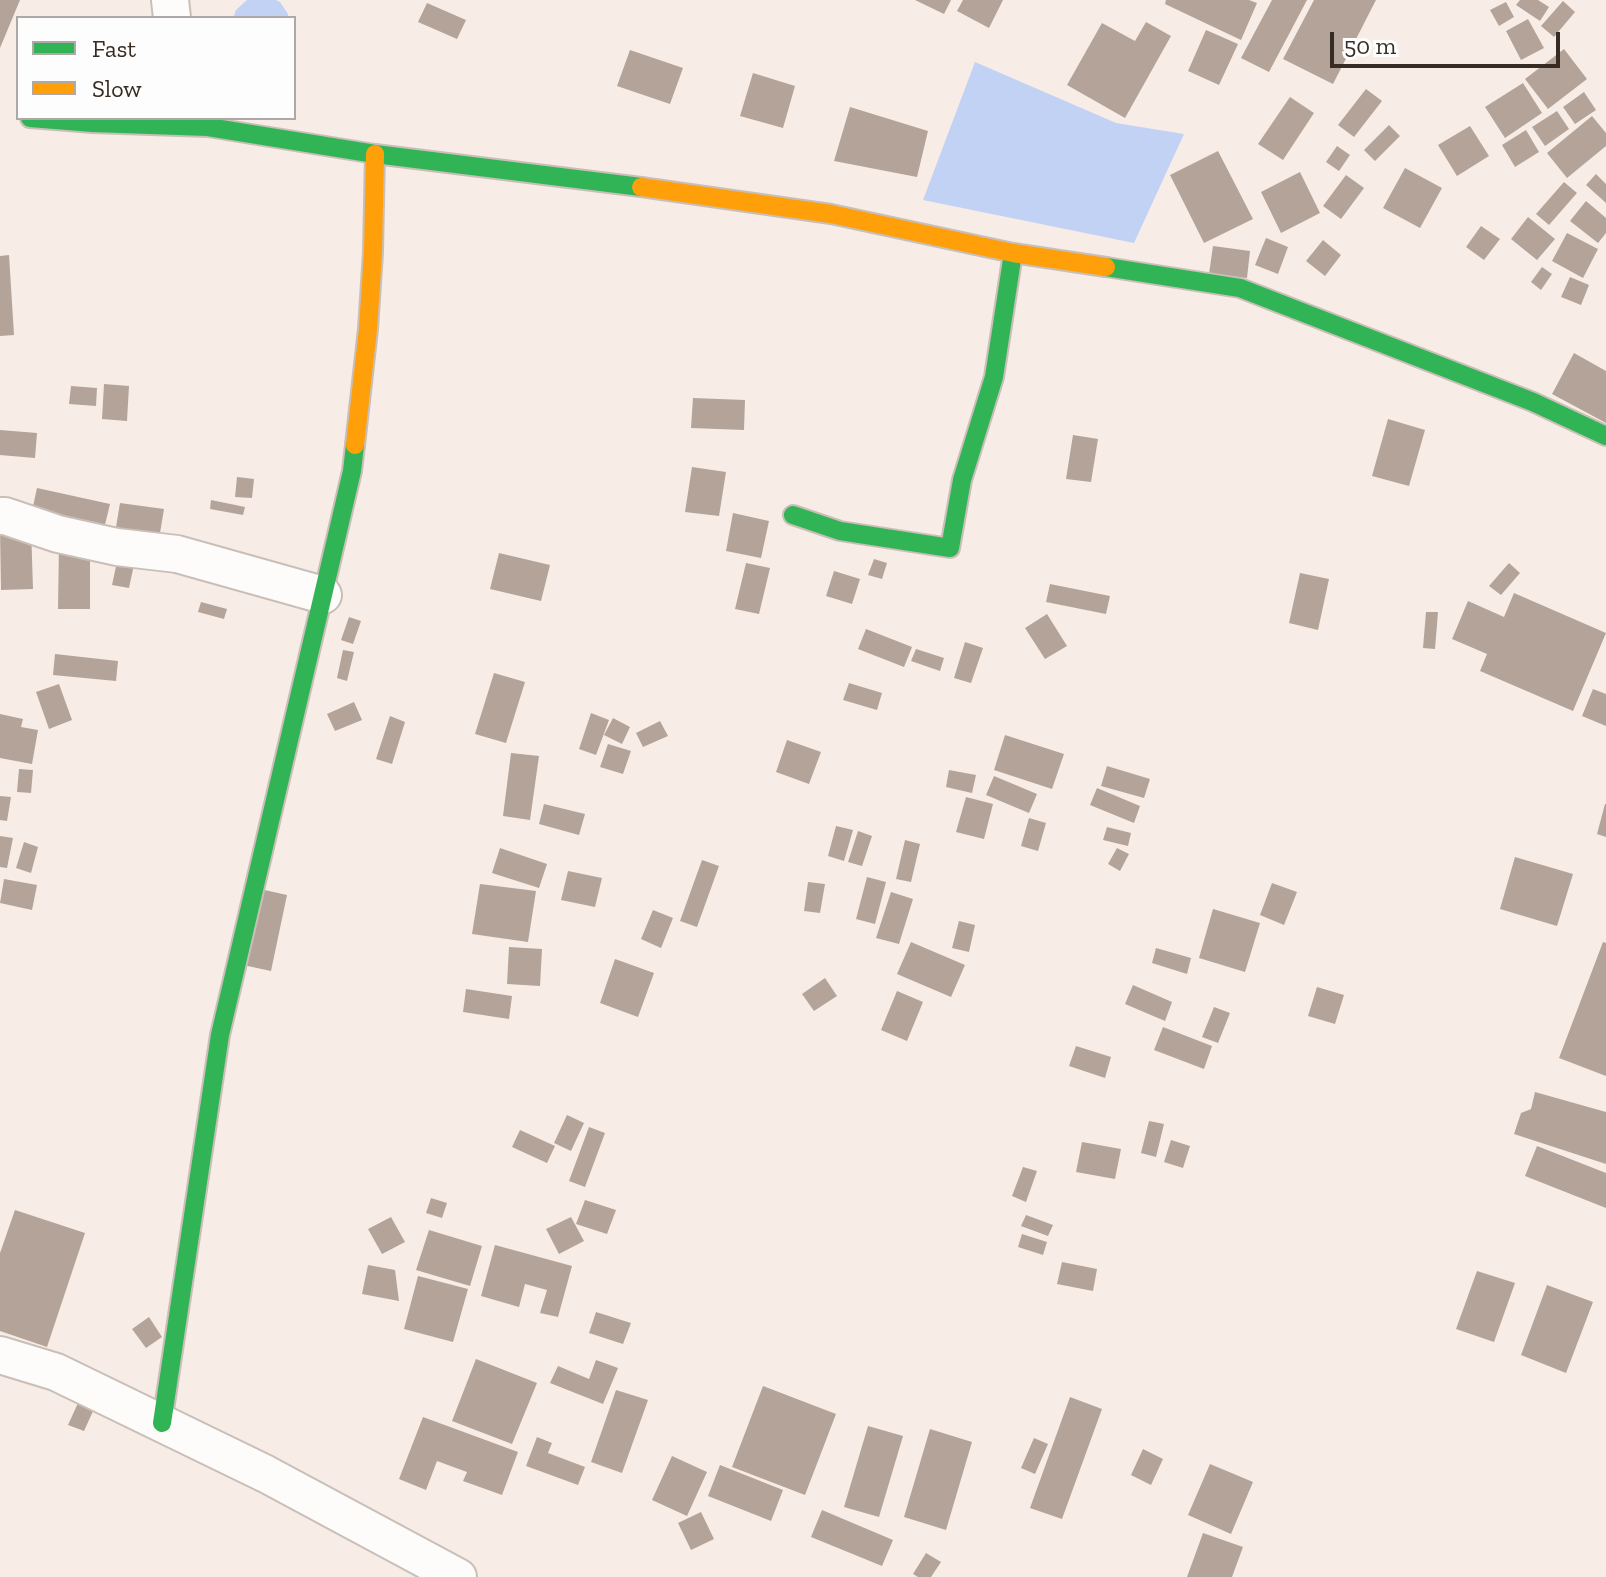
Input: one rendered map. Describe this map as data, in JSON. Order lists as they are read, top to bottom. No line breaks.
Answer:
{"legend":["Fast","Slow"],"scale_bar":"50 m"}
